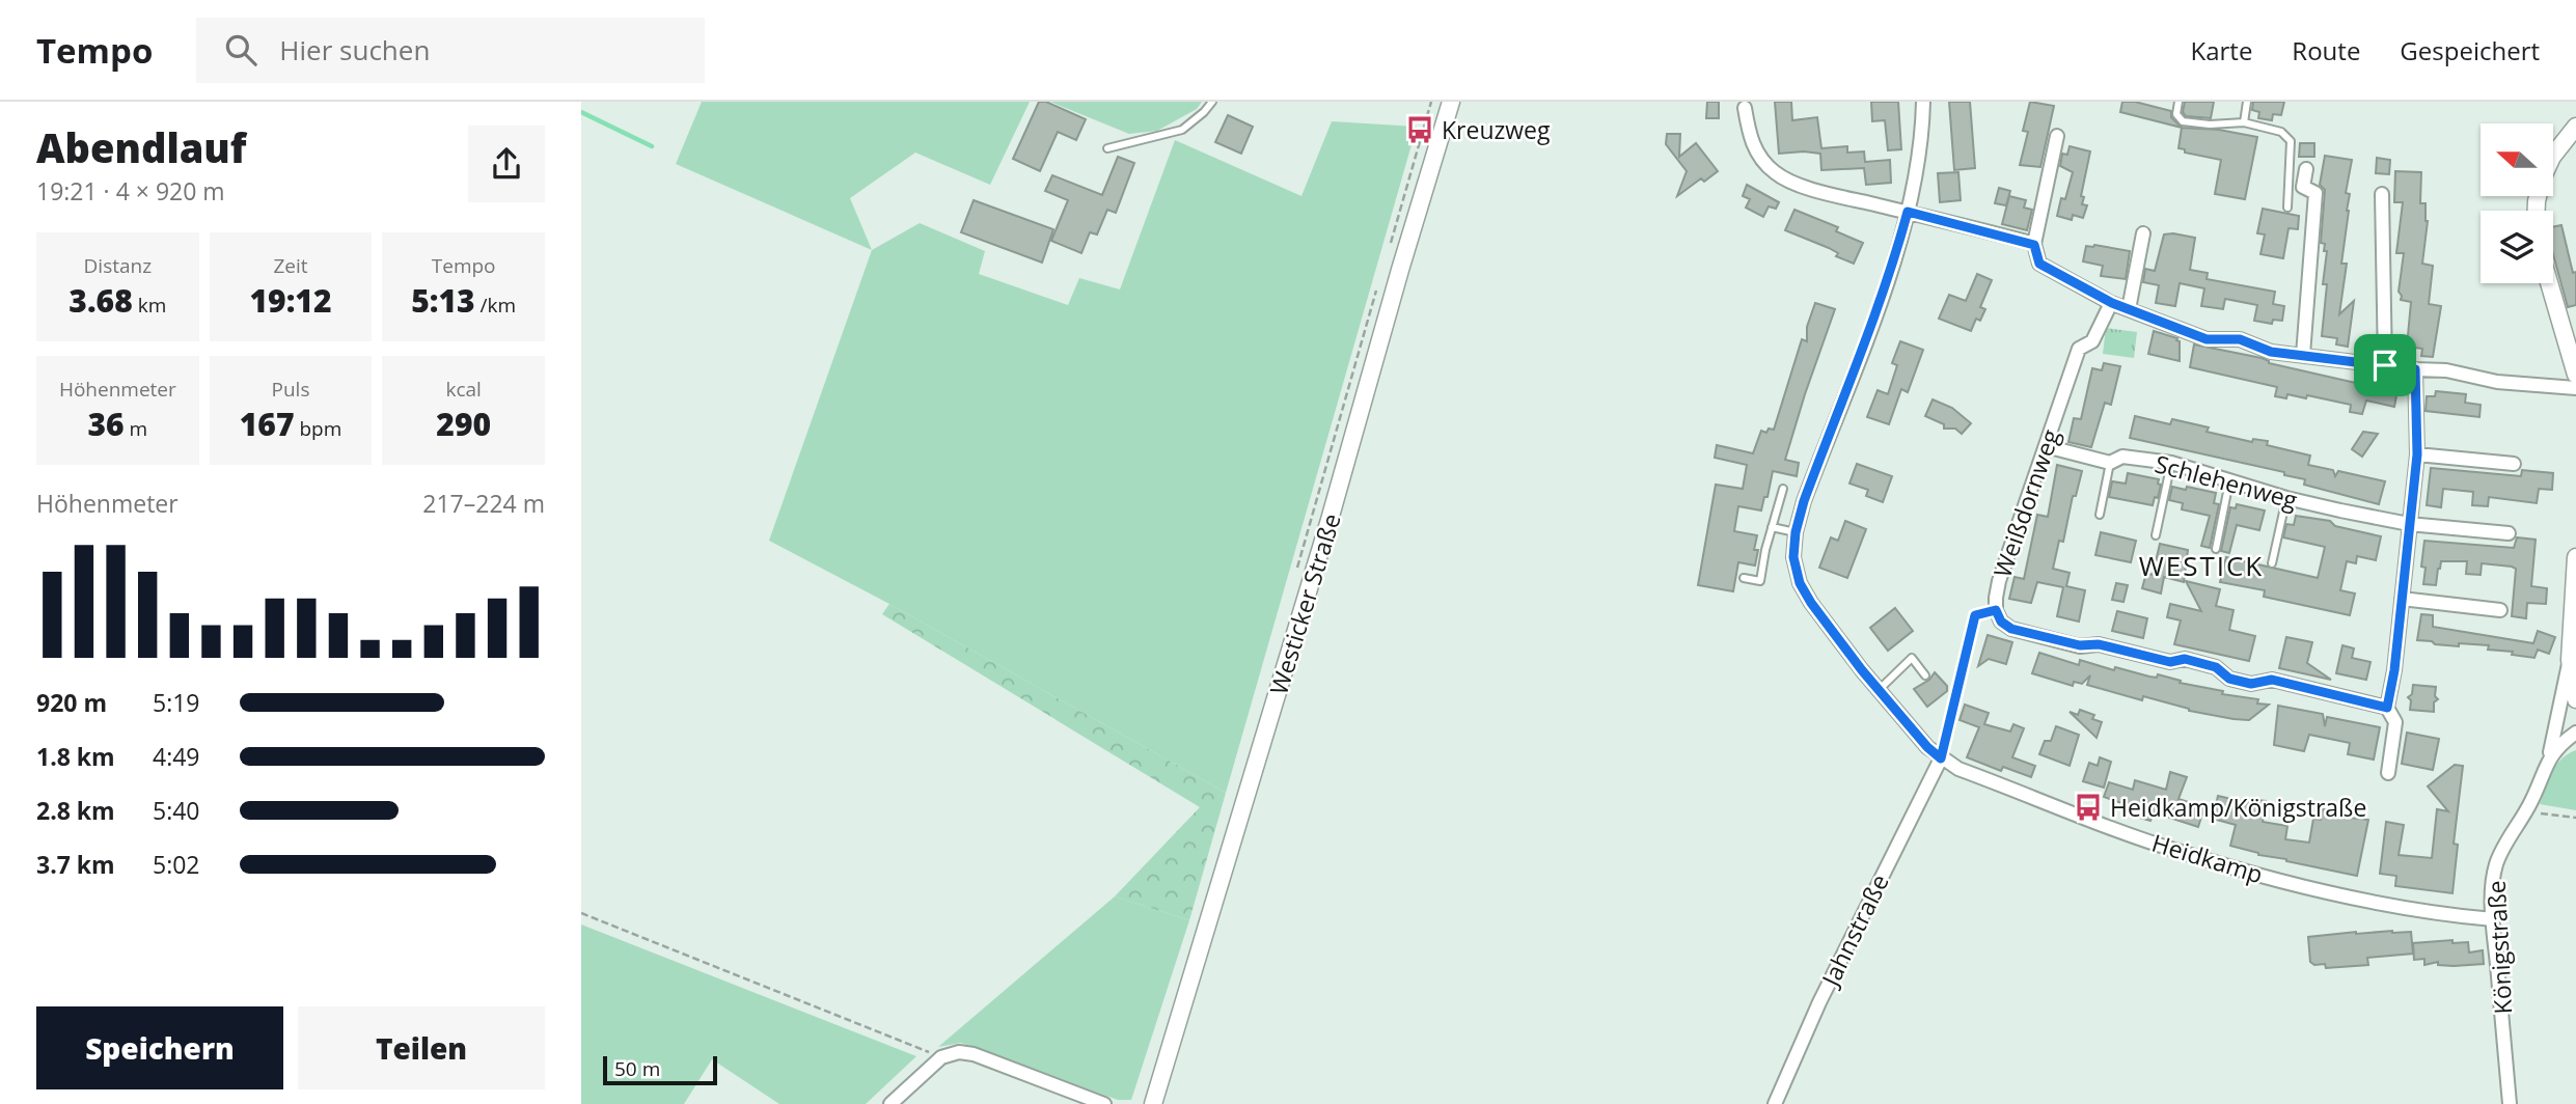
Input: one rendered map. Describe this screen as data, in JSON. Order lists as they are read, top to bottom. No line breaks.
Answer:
{"streets":{"street":["Schlehenweg","Weißdornweg","Westicker Straße","Heidkamp","Jahnstraße","Königstraße"]},"crossings":[["Schlehenweg","Weißdornweg"],["Heidkamp","Jahnstraße"],["Heidkamp","Königstraße"]],"districts":["WESTICK"],"places":{"bus stop":["Kreuzweg","Heidkamp/Königstraße"]},"scale_bar":"50 m","north":"left","page":{"header":"Tempo","search":"Hier suchen","nav":["Karte","Route","Gespeichert"],"heading":["Abendlauf","19:21 · 4 × 920 m"],"stats":[["Distanz","3.68 km"],["Zeit","19:12"],["Tempo","5:13 /km"],["Höhenmeter","36 m"],["Puls","167 bpm"],["kcal","290"]],"chart":["Höhenmeter","217–224 m"],"list":[{"name":"920 m","note":"5:19"},{"name":"1.8 km","note":"4:49"},{"name":"2.8 km","note":"5:40"},{"name":"3.7 km","note":"5:02"}],"buttons":["Speichern","Teilen"],"scale":"50 m"}}
